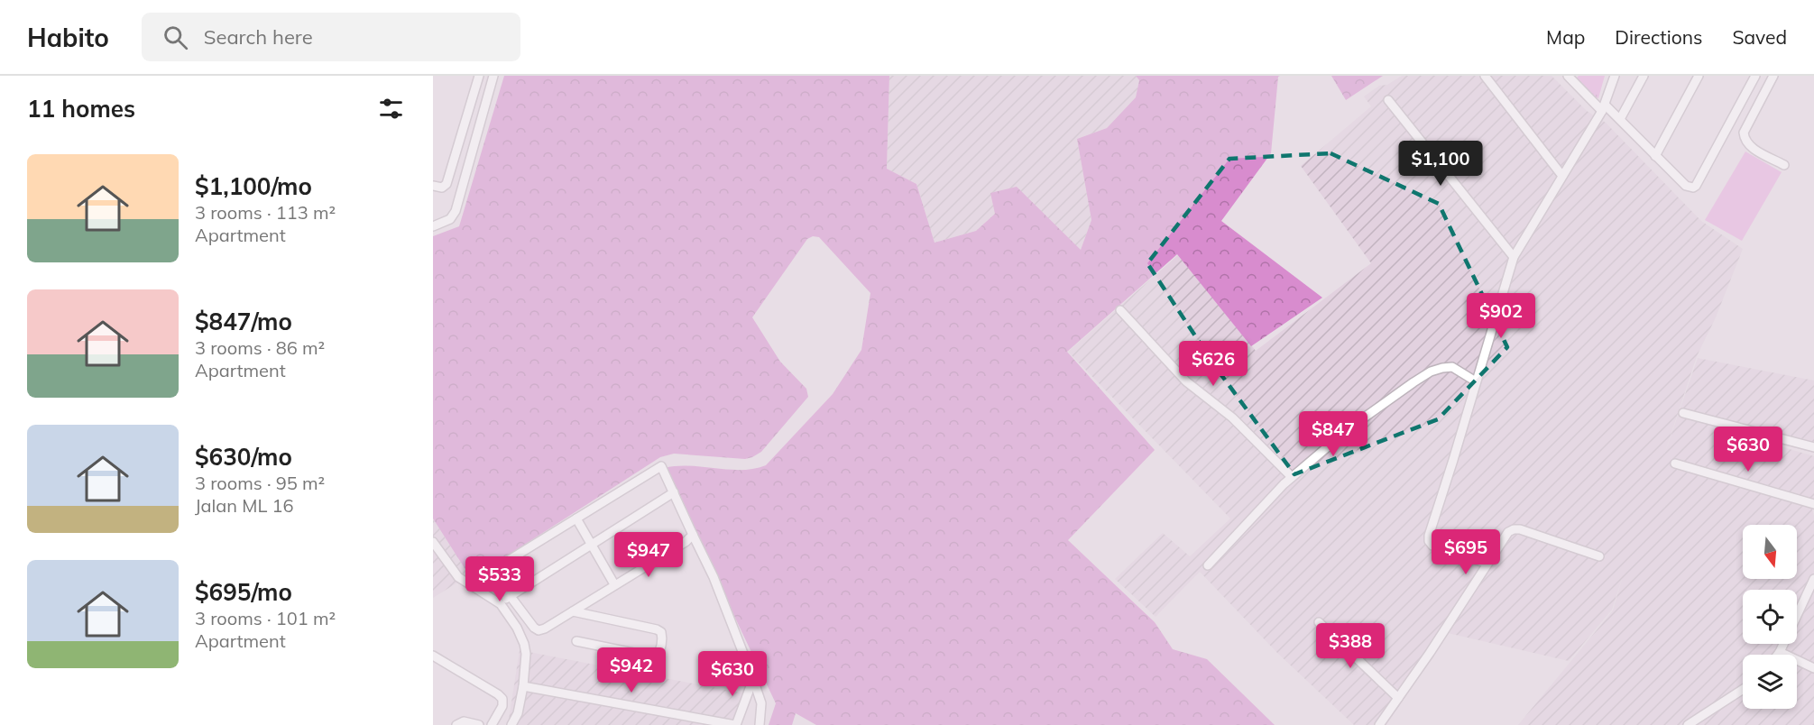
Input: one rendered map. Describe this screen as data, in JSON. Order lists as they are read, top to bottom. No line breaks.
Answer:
{"north":"bottom","page":{"header":"Habito","search":"Search here","nav":["Map","Directions","Saved"],"heading":"11 homes","list":[{"name":"$1,100/mo","note":"3 rooms · 113 m² · Apartment"},{"name":"$847/mo","note":"3 rooms · 86 m² · Apartment"},{"name":"$630/mo","note":"3 rooms · 95 m² · Jalan ML 16"},{"name":"$695/mo","note":"3 rooms · 101 m² · Apartment"}],"price":["$1,100","$902","$626","$847","$630","$695","$947","$533","$388","$942","$630"]}}
